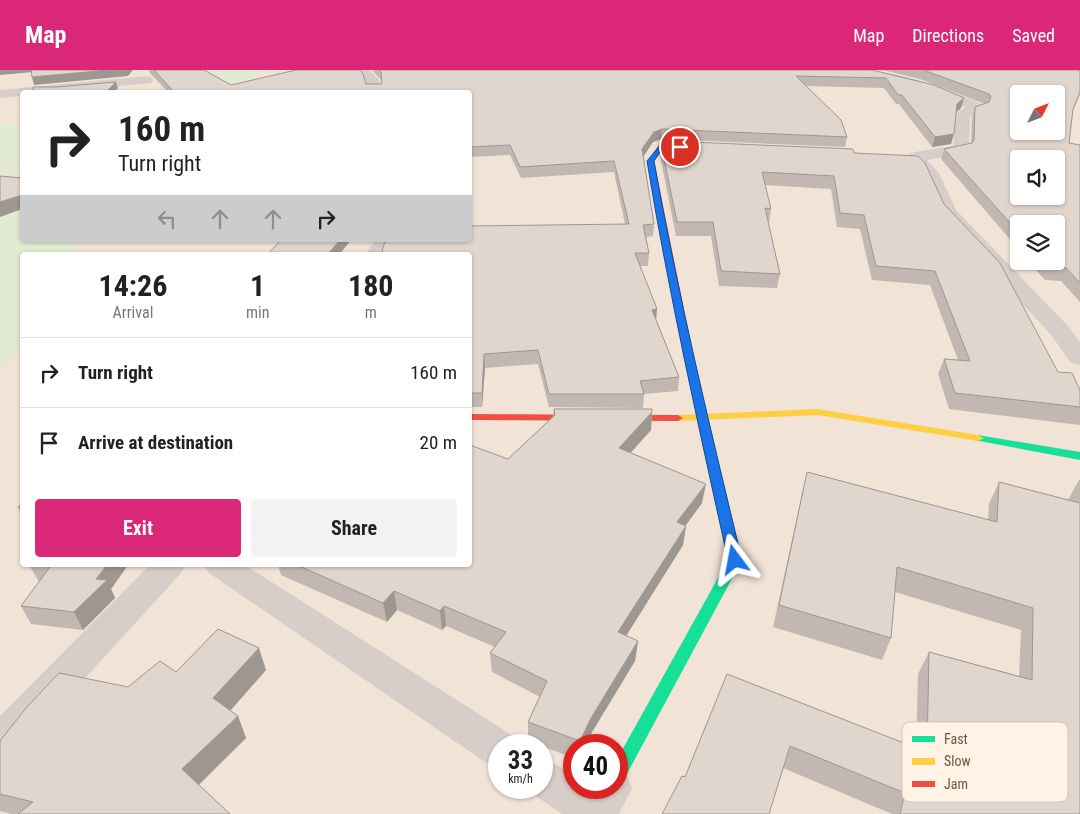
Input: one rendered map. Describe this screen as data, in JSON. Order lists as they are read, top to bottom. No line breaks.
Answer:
{"legend":["Fast","Slow","Jam"],"north":"top right","page":{"header":"Map","nav":["Map","Directions","Saved"],"turn":["160 m","Turn right"],"eta":["14:26","Arrival","1","min","180","m"],"list":[{"name":"Turn right","value":"160 m"},{"name":"Arrive at destination","value":"20 m"}],"buttons":["Exit","Share"],"speed":"33 km/h","limit":"40"}}
